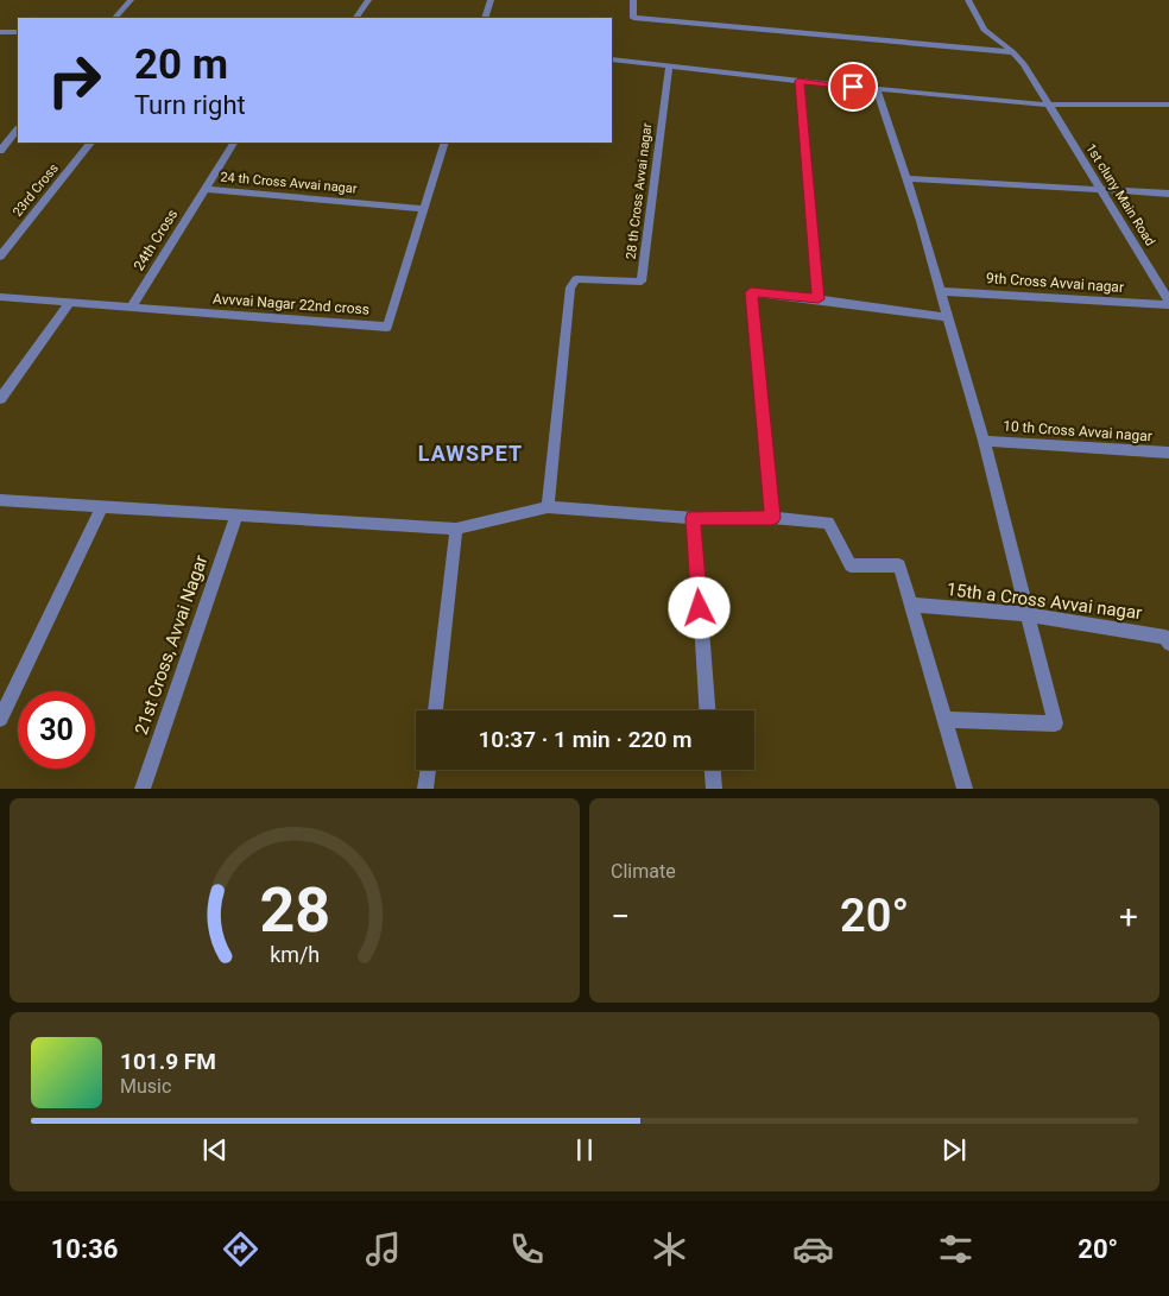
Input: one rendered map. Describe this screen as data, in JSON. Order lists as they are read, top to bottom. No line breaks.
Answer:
{"streets":{"street":["24 th Cross Avvai nagar","23rd Cross","28 th Cross Avvai nagar","1st cluny Main Road","24th Cross","9th Cross Avvai nagar","Avvvai Nagar 22nd cross","10 th Cross Avvai nagar","15th a Cross Avvai nagar","21st Cross, Avvai Nagar"]},"crossings":[["24 th Cross Avvai nagar","24th Cross"],["24 th Cross Avvai nagar","Avvvai Nagar 22nd cross"],["1st cluny Main Road","9th Cross Avvai nagar"],["24th Cross","Avvvai Nagar 22nd cross"]],"districts":["LAWSPET"],"page":{"turn":["20 m","Turn right"],"limit":"30","trip":"10:37 · 1 min · 220 m","tile":"Climate","heat":["−","20°","+"],"song":["101.9 FM","Music"],"tabs":["10:36","20°"],"gauge":["28","km/h"]}}
